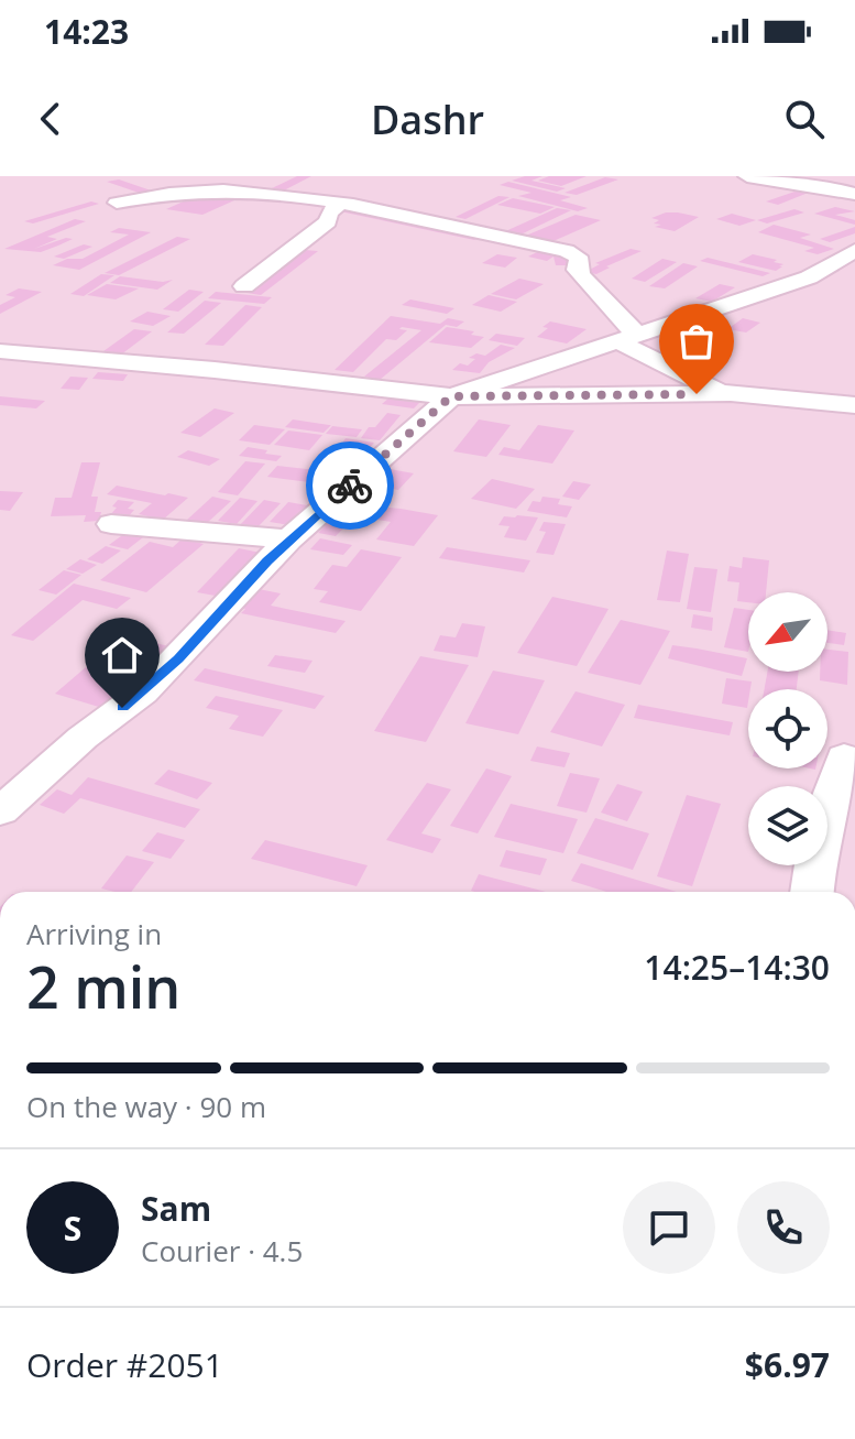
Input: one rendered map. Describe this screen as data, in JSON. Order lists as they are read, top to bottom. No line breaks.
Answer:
{"north":"bottom left","page":{"status":"14:23","header":"Dashr","heading":["2 min","Arriving in","14:25–14:30"],"panel":["Sam","Courier · 4.5","Order #2051","$6.97"],"bar":"On the way · 90 m","round":"S"}}
